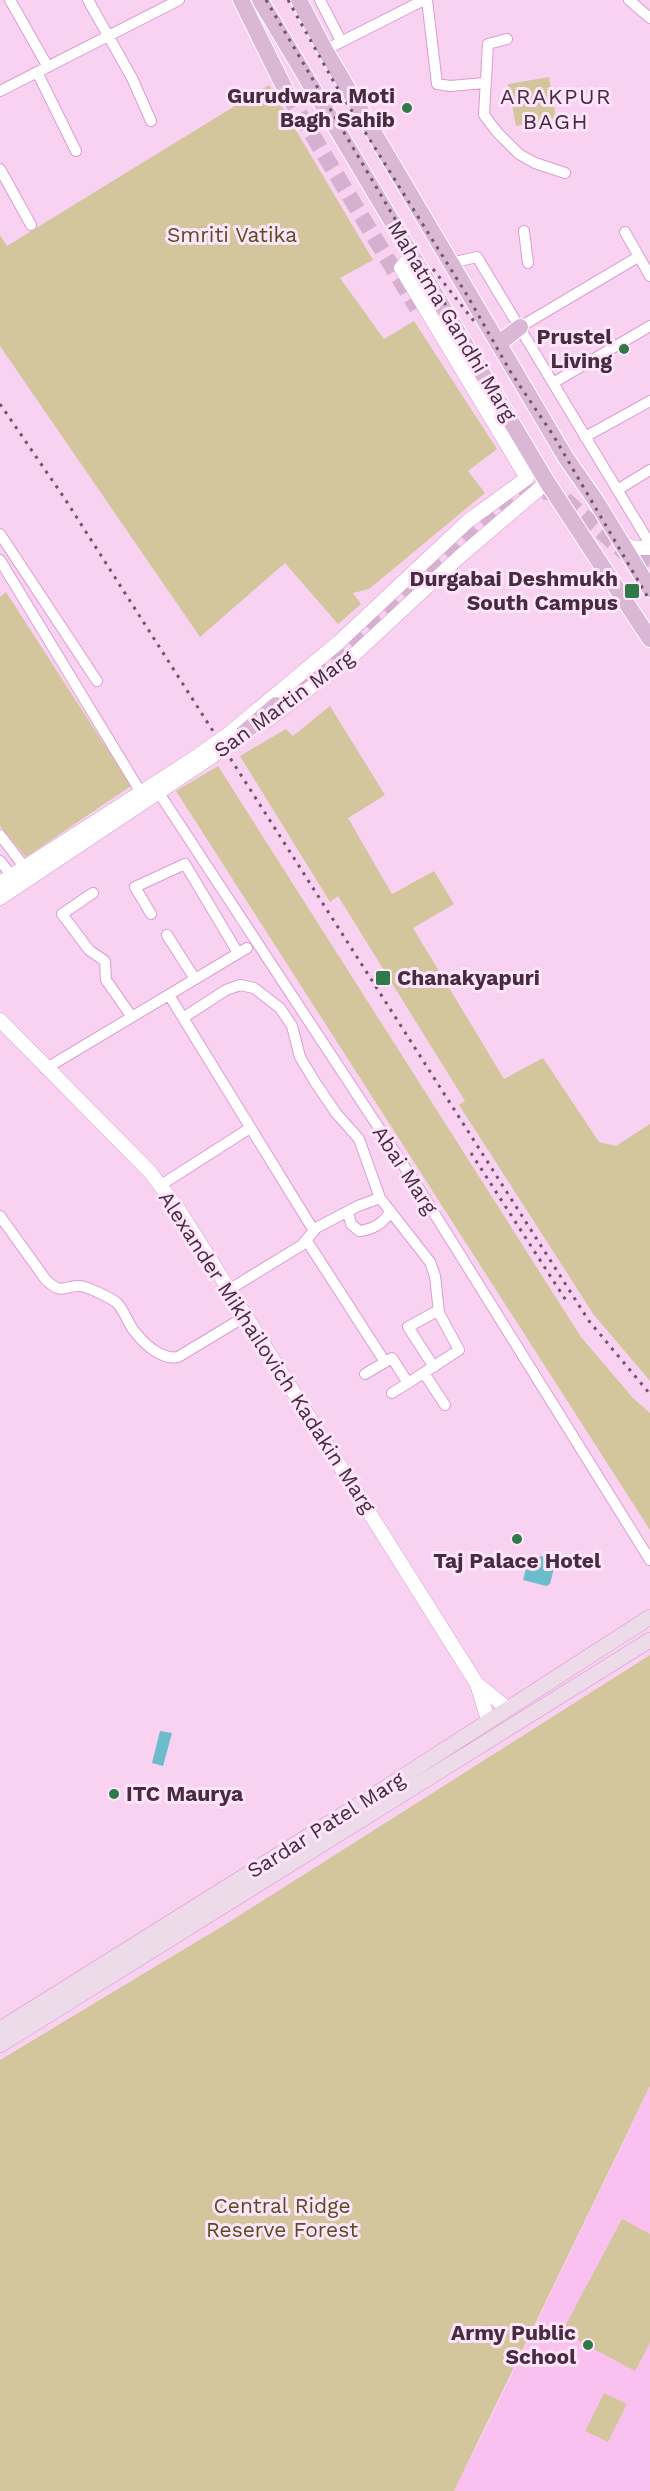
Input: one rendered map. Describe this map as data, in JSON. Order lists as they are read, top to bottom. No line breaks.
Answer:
{"streets":{"main road":["Mahatma Gandhi Marg","Sardar Patel Marg"],"street":["San Martin Marg","Abai Marg","Alexander Mikhailovich Kadakin Marg"]},"crossings":[["Mahatma Gandhi Marg","San Martin Marg"],["San Martin Marg","Abai Marg"]],"districts":["ARAKPUR BAGH"],"parks":["Smriti Vatika","Central Ridge Reserve Forest"],"places":{"other":["Gurudwara Moti Bagh Sahib","Prustel Living","Taj Palace Hotel","ITC Maurya","Army Public School"],"transit":["Durgabai Deshmukh South Campus","Chanakyapuri"]}}
